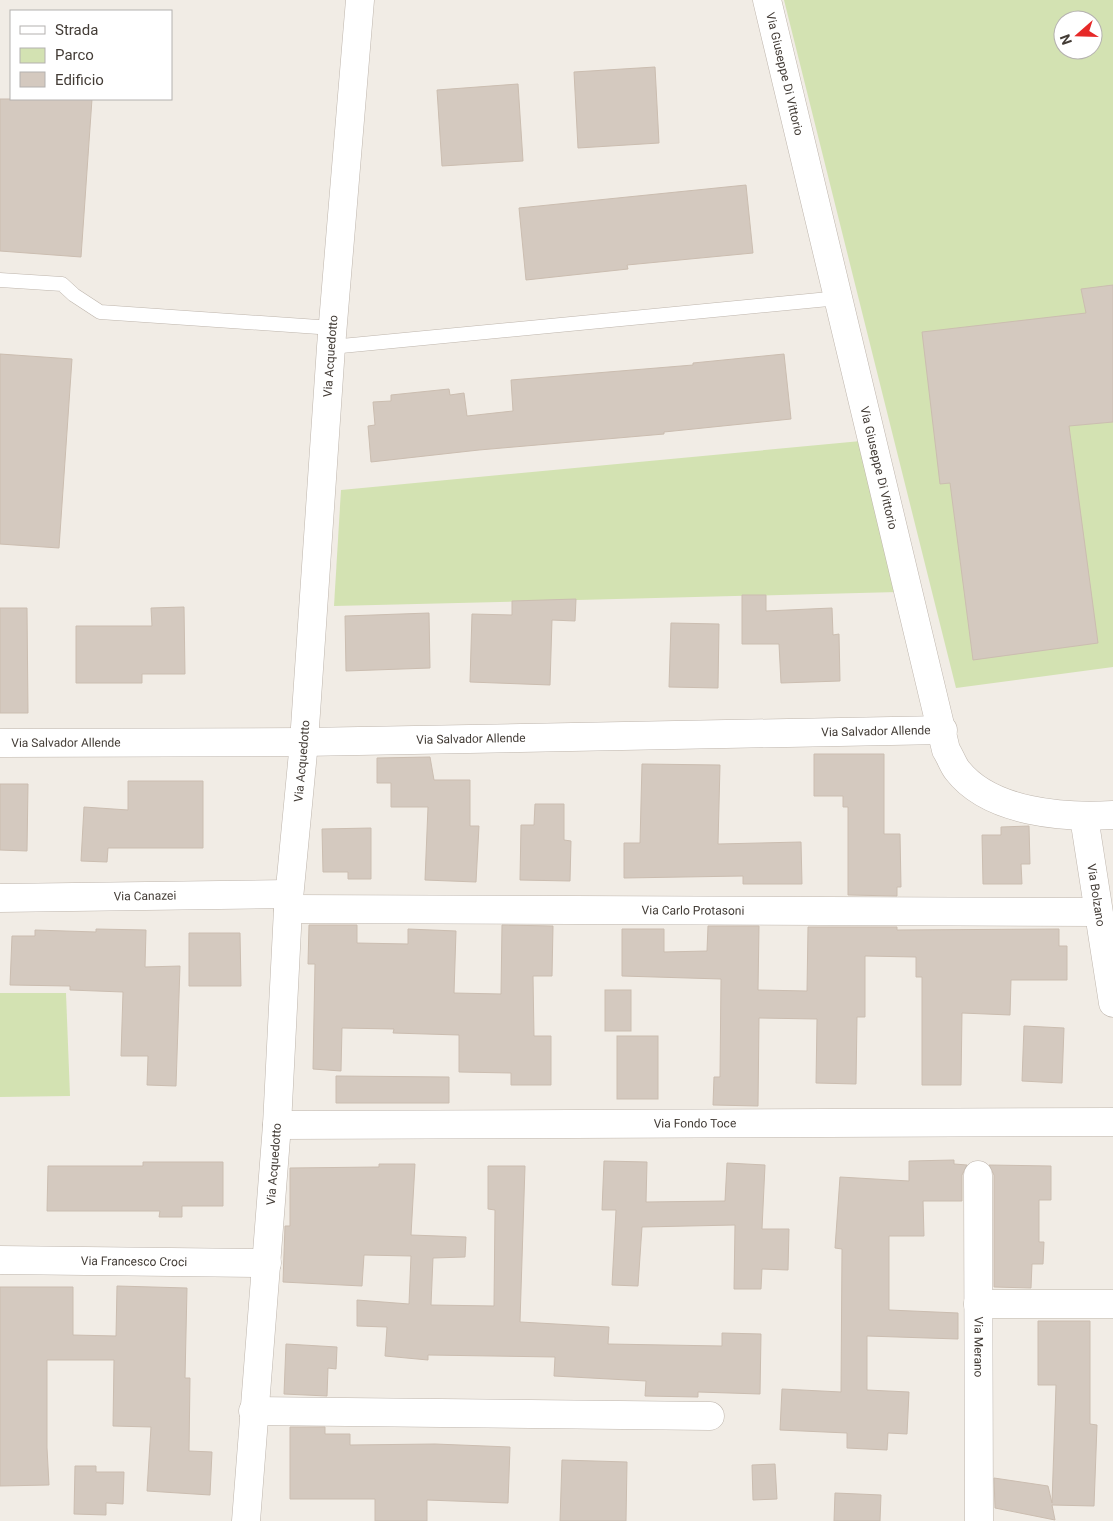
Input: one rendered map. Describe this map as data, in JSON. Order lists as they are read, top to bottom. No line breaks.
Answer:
{"streets":{"street":["Via Giuseppe Di Vittorio","Via Acquedotto","Via Salvador Allende","Via Bolzano","Via Canazei","Via Carlo Protasoni","Via Fondo Toce","Via Francesco Croci","Via Merano"]},"crossings":[["Via Giuseppe Di Vittorio","Via Salvador Allende"],["Via Giuseppe Di Vittorio","Via Bolzano"],["Via Acquedotto","Via Salvador Allende"],["Via Acquedotto","Via Canazei"],["Via Acquedotto","Via Carlo Protasoni"],["Via Acquedotto","Via Fondo Toce"],["Via Acquedotto","Via Francesco Croci"],["Via Bolzano","Via Carlo Protasoni"],["Via Canazei","Via Carlo Protasoni"]],"legend":["Strada","Parco","Edificio"],"north":"left"}
